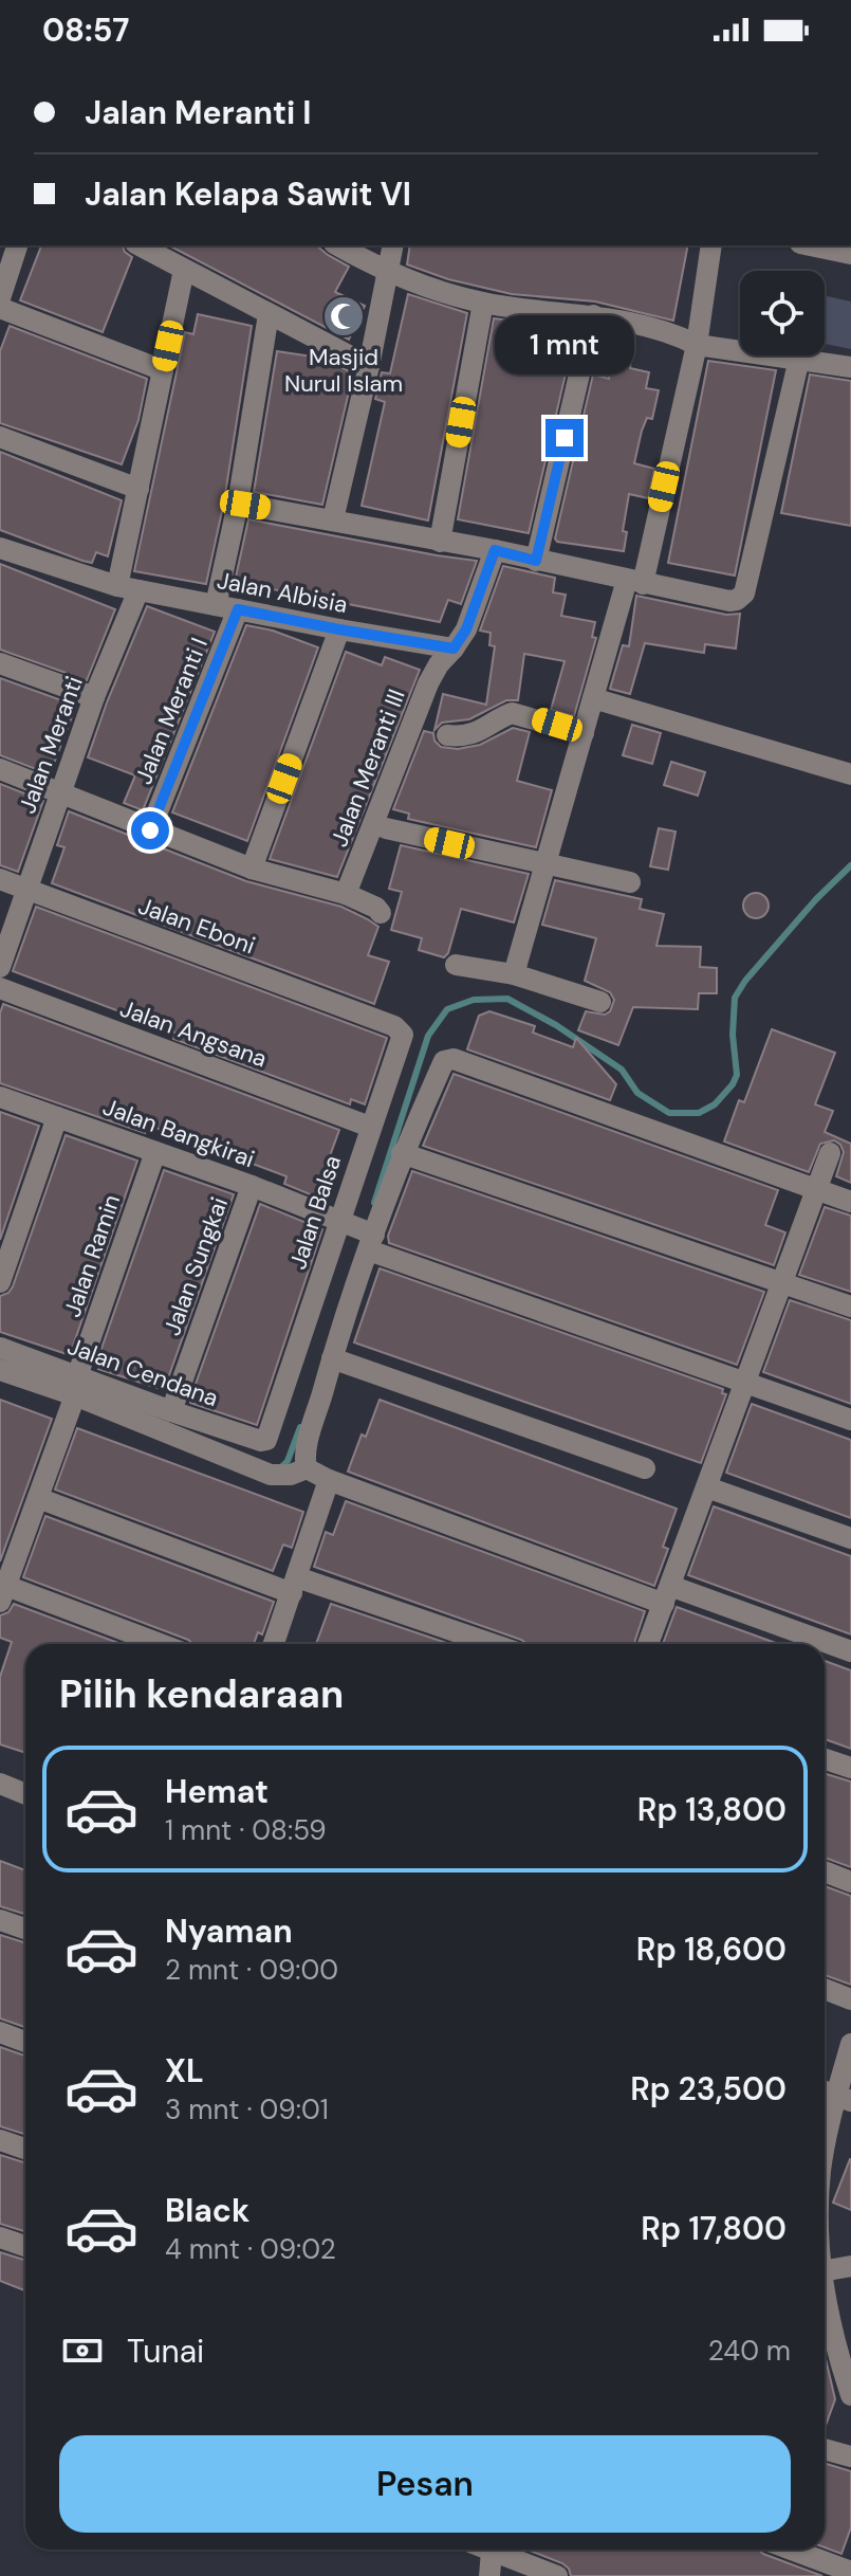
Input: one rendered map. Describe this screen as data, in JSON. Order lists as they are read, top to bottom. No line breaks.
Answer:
{"streets":{"street":["Jalan Albisia","Jalan Meranti I","Jalan Meranti","Jalan Meranti III","Jalan Eboni","Jalan Angsana","Jalan Bangkirai","Jalan Balsa","Jalan Ramin","Jalan Sungkai","Jalan Cendana"]},"crossings":[["Jalan Albisia","Jalan Meranti I"],["Jalan Albisia","Jalan Meranti"],["Jalan Albisia","Jalan Meranti III"],["Jalan Meranti","Jalan Eboni"],["Jalan Eboni","Jalan Balsa"],["Jalan Angsana","Jalan Balsa"],["Jalan Bangkirai","Jalan Balsa"],["Jalan Bangkirai","Jalan Ramin"],["Jalan Bangkirai","Jalan Sungkai"],["Jalan Balsa","Jalan Cendana"],["Jalan Ramin","Jalan Cendana"],["Jalan Sungkai","Jalan Cendana"]],"places":{"mosque":["Masjid Nurul Islam"]},"page":{"status":"08:57","banner":["Jalan Meranti I","Jalan Kelapa Sawit VI"],"bubble":"1 mnt","heading":"Pilih kendaraan","list":[{"name":"Hemat","note":"1 mnt · 08:59","value":"Rp 13,800"},{"name":"Nyaman","note":"2 mnt · 09:00","value":"Rp 18,600"},{"name":"XL","note":"3 mnt · 09:01","value":"Rp 23,500"},{"name":"Black","note":"4 mnt · 09:02","value":"Rp 17,800"}],"pay":["Tunai","240 m"],"buttons":"Pesan"}}
